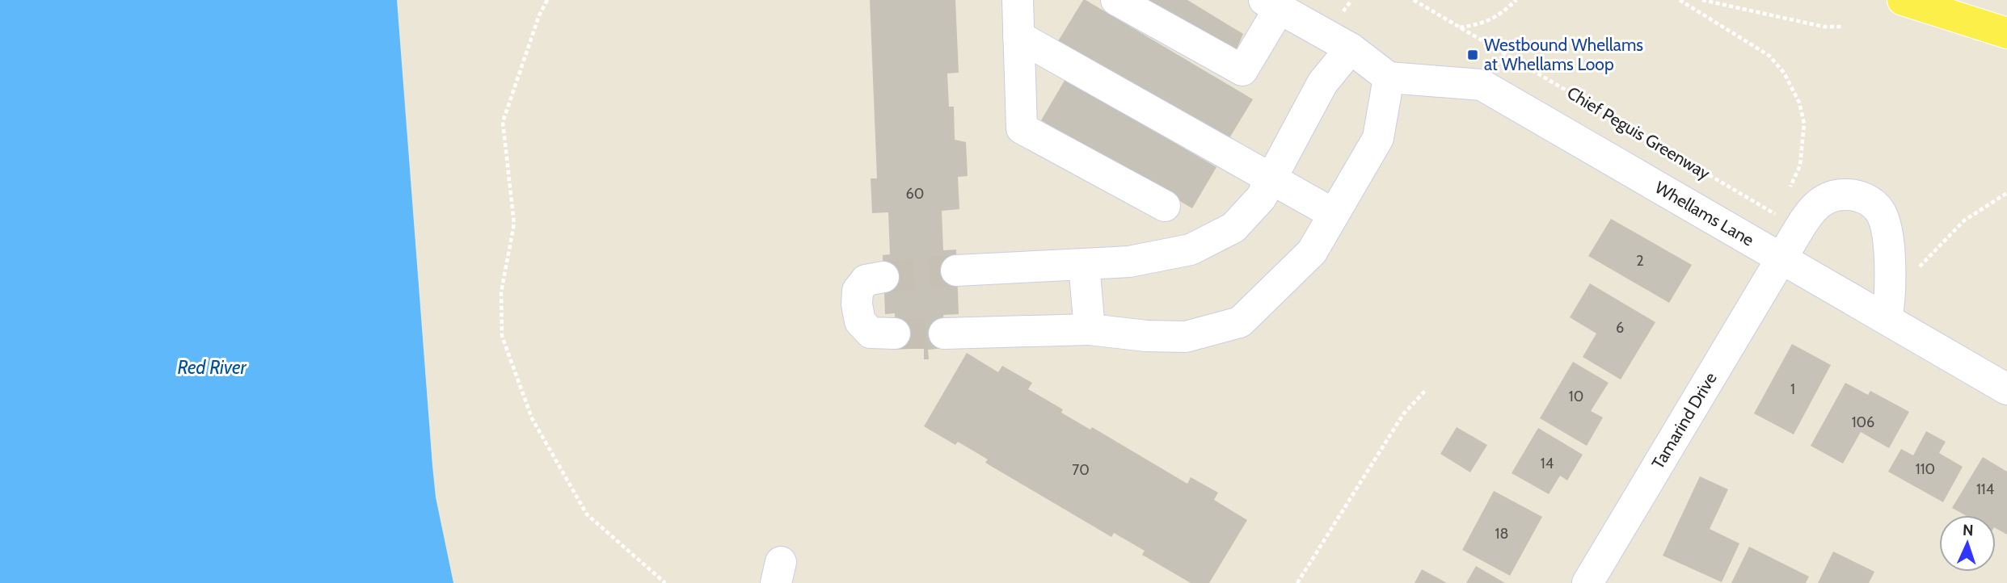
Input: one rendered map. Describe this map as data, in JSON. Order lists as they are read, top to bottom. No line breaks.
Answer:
{"streets":{"street":["Whellams Lane","Tamarind Drive"],"path":["Chief Peguis Greenway"]},"crossings":[["Whellams Lane","Tamarind Drive"]],"water":["Red River"],"places":{"transit":["Westbound Whellams at Whellams Loop"]},"house_numbers":["60","2","6","1","10","106","14","110","70","114","18"],"north":"top"}
